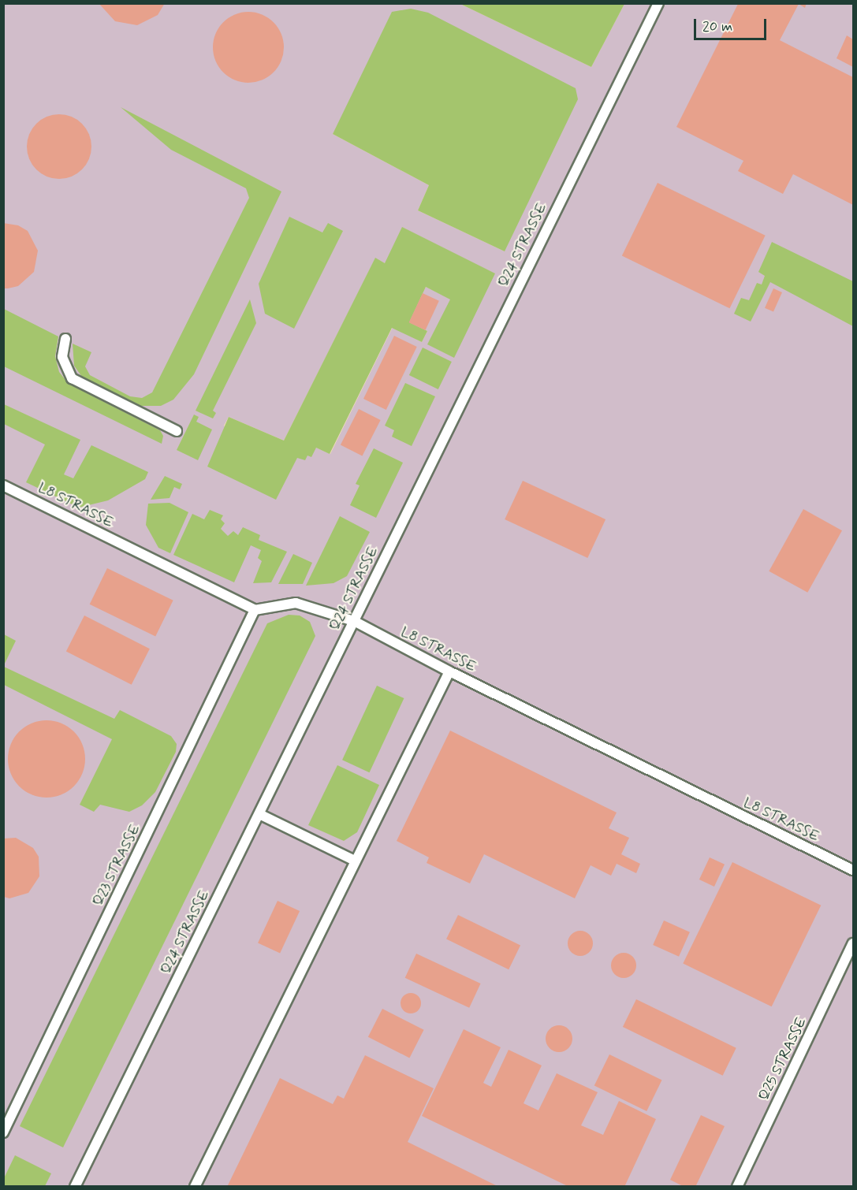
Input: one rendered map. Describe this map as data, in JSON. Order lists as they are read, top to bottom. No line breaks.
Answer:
{"streets":{"lane":["Q24 STRASSE","L8 STRASSE","Q23 STRASSE","Q25 STRASSE"]},"crossings":[["Q24 STRASSE","L8 STRASSE"],["L8 STRASSE","Q23 STRASSE"]],"scale_bar":"20 m"}
